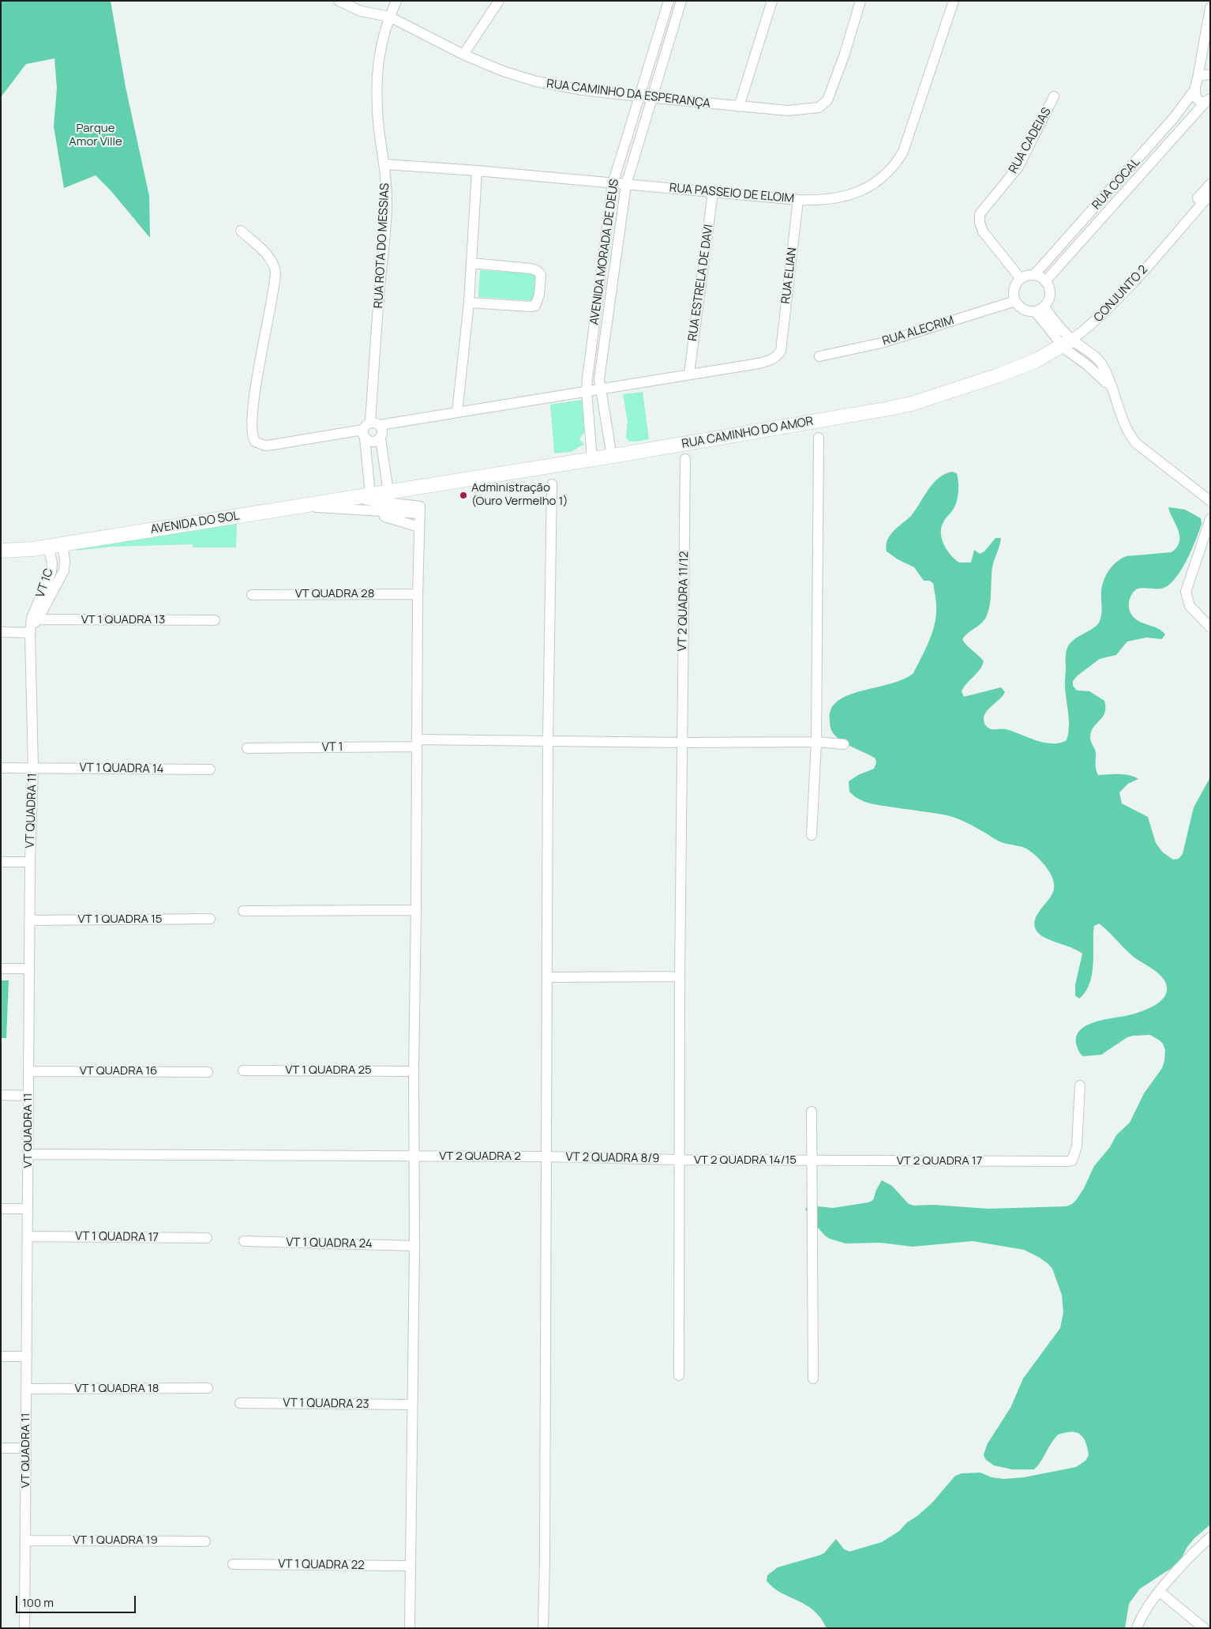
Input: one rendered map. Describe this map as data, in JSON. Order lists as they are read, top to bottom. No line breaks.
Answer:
{"streets":{"street":["RUA CAMINHO DA ESPERANÇA","RUA CADEIAS","RUA COCAL","RUA PASSEIO DE ELOIM","RUA ROTA DO MESSIAS","AVENIDA MORADA DE DEUS","RUA ELIAN","RUA ESTRELA DE DAVI","CONJUNTO 2","RUA ALECRIM","RUA CAMINHO DO AMOR","AVENIDA DO SOL","VT 1C","VT QUADRA 28","VT 2 QUADRA 11/12","VT 1 QUADRA 13","VT 1","VT 1 QUADRA 14","VT QUADRA 11","VT 1 QUADRA 15","VT 1 QUADRA 25","VT QUADRA 16","VT 2 QUADRA 2","VT 2 QUADRA 8/9","VT 2 QUADRA 14/15","VT 2 QUADRA 17","VT 1 QUADRA 17","VT 1 QUADRA 24","VT 1 QUADRA 18","VT 1 QUADRA 23","VT 1 QUADRA 19","VT 1 QUADRA 22"]},"crossings":[["RUA CAMINHO DA ESPERANÇA","RUA ROTA DO MESSIAS"],["RUA CAMINHO DA ESPERANÇA","AVENIDA MORADA DE DEUS"],["RUA CADEIAS","RUA COCAL"],["RUA CADEIAS","RUA ALECRIM"],["RUA COCAL","RUA ALECRIM"],["RUA PASSEIO DE ELOIM","RUA ROTA DO MESSIAS"],["RUA PASSEIO DE ELOIM","AVENIDA MORADA DE DEUS"],["RUA PASSEIO DE ELOIM","RUA ELIAN"],["RUA PASSEIO DE ELOIM","RUA ESTRELA DE DAVI"],["AVENIDA MORADA DE DEUS","RUA CAMINHO DO AMOR"],["RUA ELIAN","RUA ESTRELA DE DAVI"],["CONJUNTO 2","RUA CAMINHO DO AMOR"],["RUA CAMINHO DO AMOR","AVENIDA DO SOL"],["AVENIDA DO SOL","VT 1C"],["VT 1C","VT 1 QUADRA 13"],["VT 1C","VT QUADRA 11"],["VT 2 QUADRA 11/12","VT 1"],["VT 2 QUADRA 11/12","VT 2 QUADRA 8/9"],["VT 2 QUADRA 11/12","VT 2 QUADRA 14/15"],["VT 1 QUADRA 13","VT QUADRA 11"],["VT 1 QUADRA 14","VT QUADRA 11"],["VT QUADRA 11","VT 1 QUADRA 15"],["VT QUADRA 11","VT QUADRA 16"],["VT QUADRA 11","VT 2 QUADRA 2"],["VT QUADRA 11","VT 1 QUADRA 17"],["VT QUADRA 11","VT 1 QUADRA 18"],["VT QUADRA 11","VT 1 QUADRA 19"],["VT 2 QUADRA 2","VT 2 QUADRA 8/9"],["VT 2 QUADRA 8/9","VT 2 QUADRA 14/15"],["VT 2 QUADRA 14/15","VT 2 QUADRA 17"]],"parks":["Parque Amor Ville"],"places":["Administração (Ouro Vermelho 1)"],"scale_bar":"100 m"}
